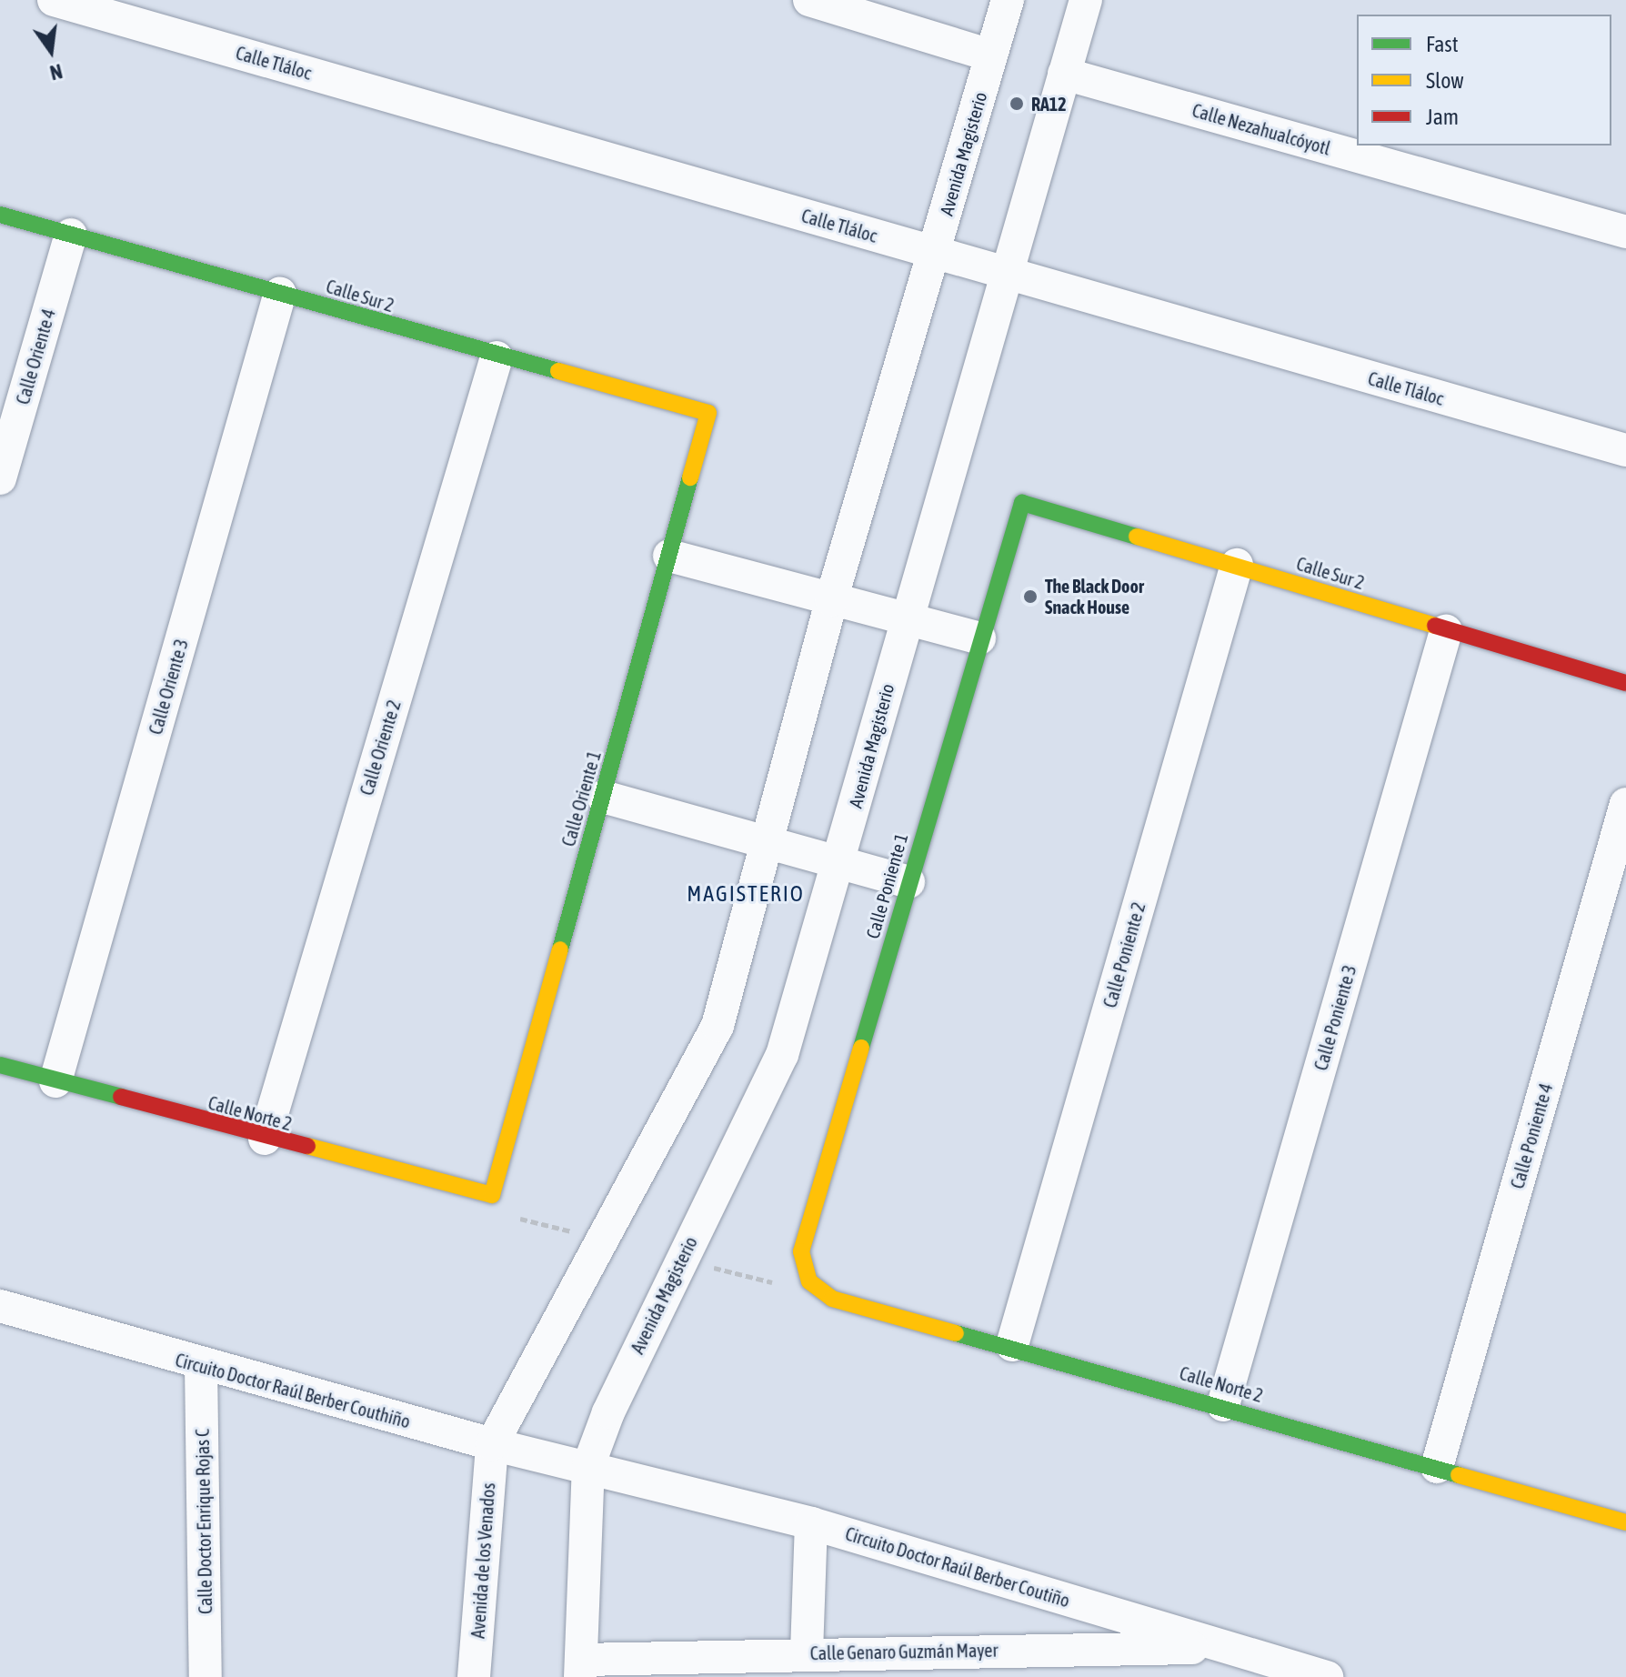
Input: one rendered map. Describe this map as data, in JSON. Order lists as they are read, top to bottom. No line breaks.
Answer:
{"streets":{"street":["Calle Tláloc","Calle Nezahualcóyotl","Avenida Magisterio","Calle Sur 2","Calle Oriente 4","Calle Oriente 3","Calle Oriente 2","Calle Oriente 1","Calle Poniente 1","Calle Poniente 2","Calle Poniente 3","Calle Norte 2","Calle Poniente 4","Circuito Doctor Raúl Berber Couthiño","Calle Doctor Enrique Rojas C","Avenida de los Venados","Circuito Doctor Raúl Berber Coutiño","Calle Genaro Guzmán Mayer"]},"crossings":[["Calle Tláloc","Avenida Magisterio"],["Calle Nezahualcóyotl","Avenida Magisterio"],["Avenida Magisterio","Circuito Doctor Raúl Berber Couthiño"],["Avenida Magisterio","Avenida de los Venados"],["Avenida Magisterio","Circuito Doctor Raúl Berber Coutiño"],["Calle Sur 2","Calle Oriente 4"],["Calle Sur 2","Calle Oriente 3"],["Calle Sur 2","Calle Oriente 2"],["Calle Sur 2","Calle Oriente 1"],["Calle Sur 2","Calle Poniente 1"],["Calle Sur 2","Calle Poniente 2"],["Calle Sur 2","Calle Poniente 3"],["Calle Oriente 3","Calle Norte 2"],["Calle Oriente 2","Calle Norte 2"],["Calle Oriente 1","Calle Norte 2"],["Calle Poniente 1","Calle Norte 2"],["Calle Poniente 2","Calle Norte 2"],["Calle Poniente 3","Calle Norte 2"],["Calle Norte 2","Calle Poniente 4"],["Circuito Doctor Raúl Berber Couthiño","Calle Doctor Enrique Rojas C"],["Circuito Doctor Raúl Berber Couthiño","Avenida de los Venados"],["Circuito Doctor Raúl Berber Couthiño","Circuito Doctor Raúl Berber Coutiño"],["Circuito Doctor Raúl Berber Coutiño","Calle Genaro Guzmán Mayer"]],"districts":["MAGISTERIO"],"places":["RA12","The Black Door Snack House"],"legend":["Fast","Slow","Jam"],"north":"bottom"}
